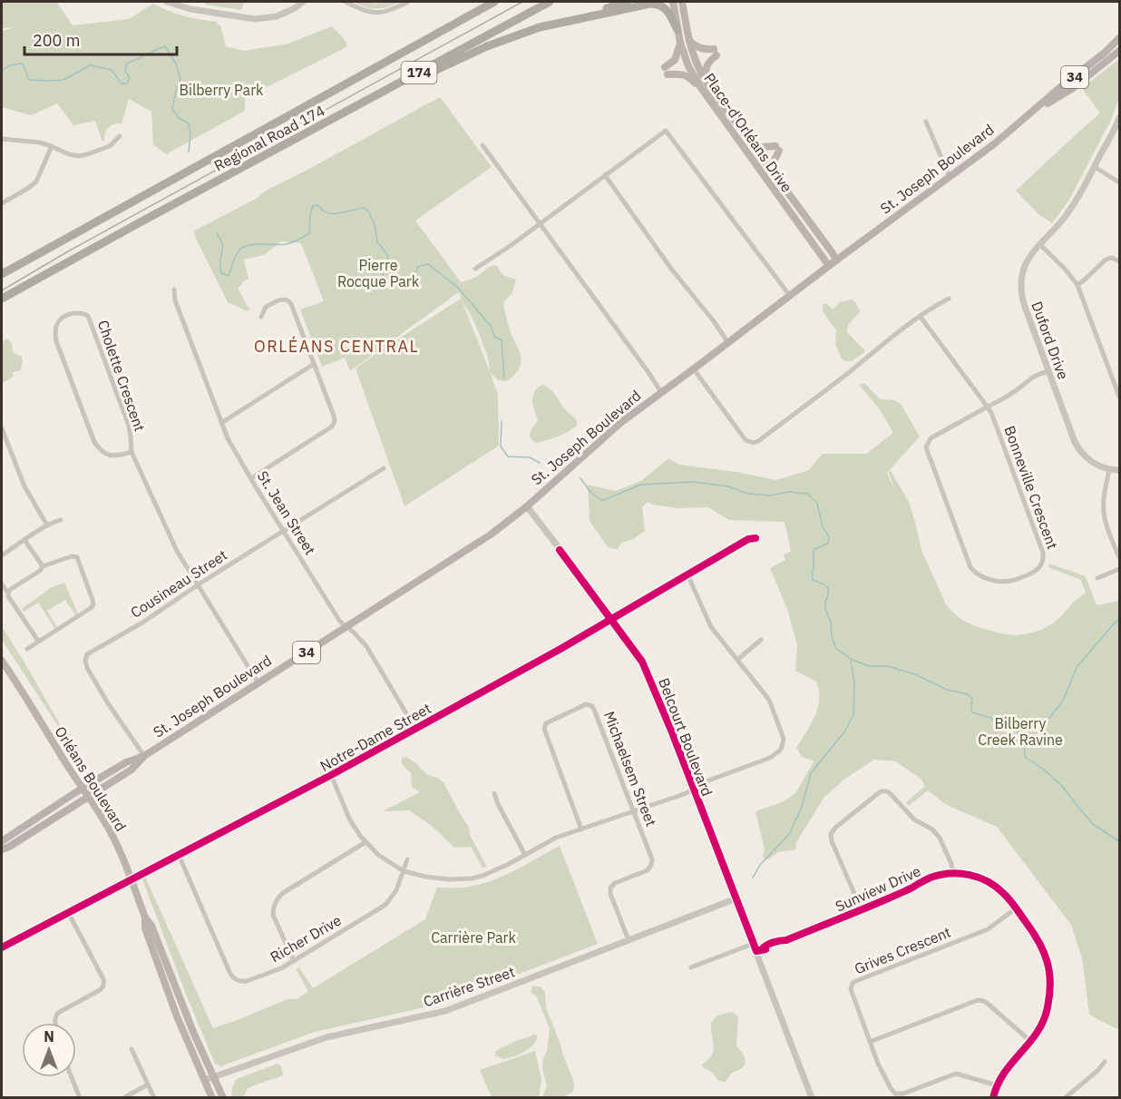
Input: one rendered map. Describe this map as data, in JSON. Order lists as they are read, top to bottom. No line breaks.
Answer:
{"streets":{"highway":["174","Regional Road 174"],"main road":["34","Place-d'Orléans Drive","St. Joseph Boulevard","Orléans Boulevard"],"street":["Duford Drive","Cholette Crescent","Bonneville Crescent","St. Jean Street","Cousineau Street","Notre-Dame Street","Belcourt Boulevard","Michaelsem Street","Sunview Drive","Richer Drive","Grives Crescent","Carrière Street"]},"crossings":[["Place-d'Orléans Drive","St. Joseph Boulevard"],["St. Joseph Boulevard","St. Jean Street"],["St. Joseph Boulevard","Cousineau Street"],["St. Joseph Boulevard","Belcourt Boulevard"],["St. Joseph Boulevard","Orléans Boulevard"],["St. Jean Street","Cousineau Street"],["St. Jean Street","Notre-Dame Street"],["Notre-Dame Street","Belcourt Boulevard"],["Notre-Dame Street","Orléans Boulevard"],["Notre-Dame Street","Richer Drive"],["Belcourt Boulevard","Sunview Drive"],["Belcourt Boulevard","Carrière Street"],["Michaelsem Street","Carrière Street"],["Orléans Boulevard","Carrière Street"],["Sunview Drive","Grives Crescent"]],"districts":["ORLÉANS CENTRAL"],"parks":["Bilberry Park","Pierre Rocque Park","Bilberry Creek Ravine","Carrière Park"],"scale_bar":"200 m","north":"top"}
